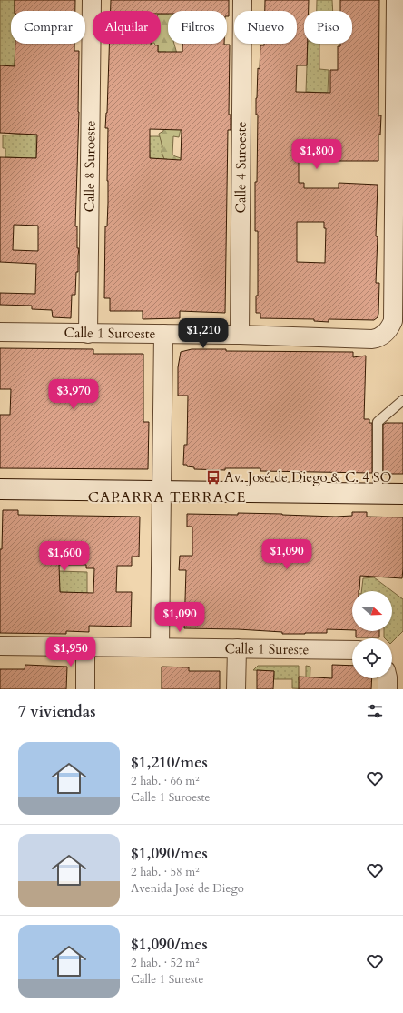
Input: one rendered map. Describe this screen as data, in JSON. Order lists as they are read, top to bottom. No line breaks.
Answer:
{"streets":{"street":["Calle 8 Suroeste","Calle 4 Suroeste","Calle 1 Suroeste","Calle 1 Sureste"]},"crossings":[["Calle 8 Suroeste","Calle 1 Suroeste"],["Calle 4 Suroeste","Calle 1 Suroeste"]],"districts":["CAPARRA TERRACE"],"places":{"bus stop":["Av. José de Diego & C. 4 SO"]},"north":"right","page":{"chip":["Comprar","Alquilar","Filtros","Nuevo","Piso"],"price":["$1,800","$1,210","$3,970","$1,090","$1,600","$1,090","$1,950"],"heading":"7 viviendas","list":[{"name":"$1,210/mes","note":"2 hab. · 66 m² · Calle 1 Suroeste"},{"name":"$1,090/mes","note":"2 hab. · 58 m² · Avenida José de Diego"},{"name":"$1,090/mes","note":"2 hab. · 52 m² · Calle 1 Sureste"}]}}
